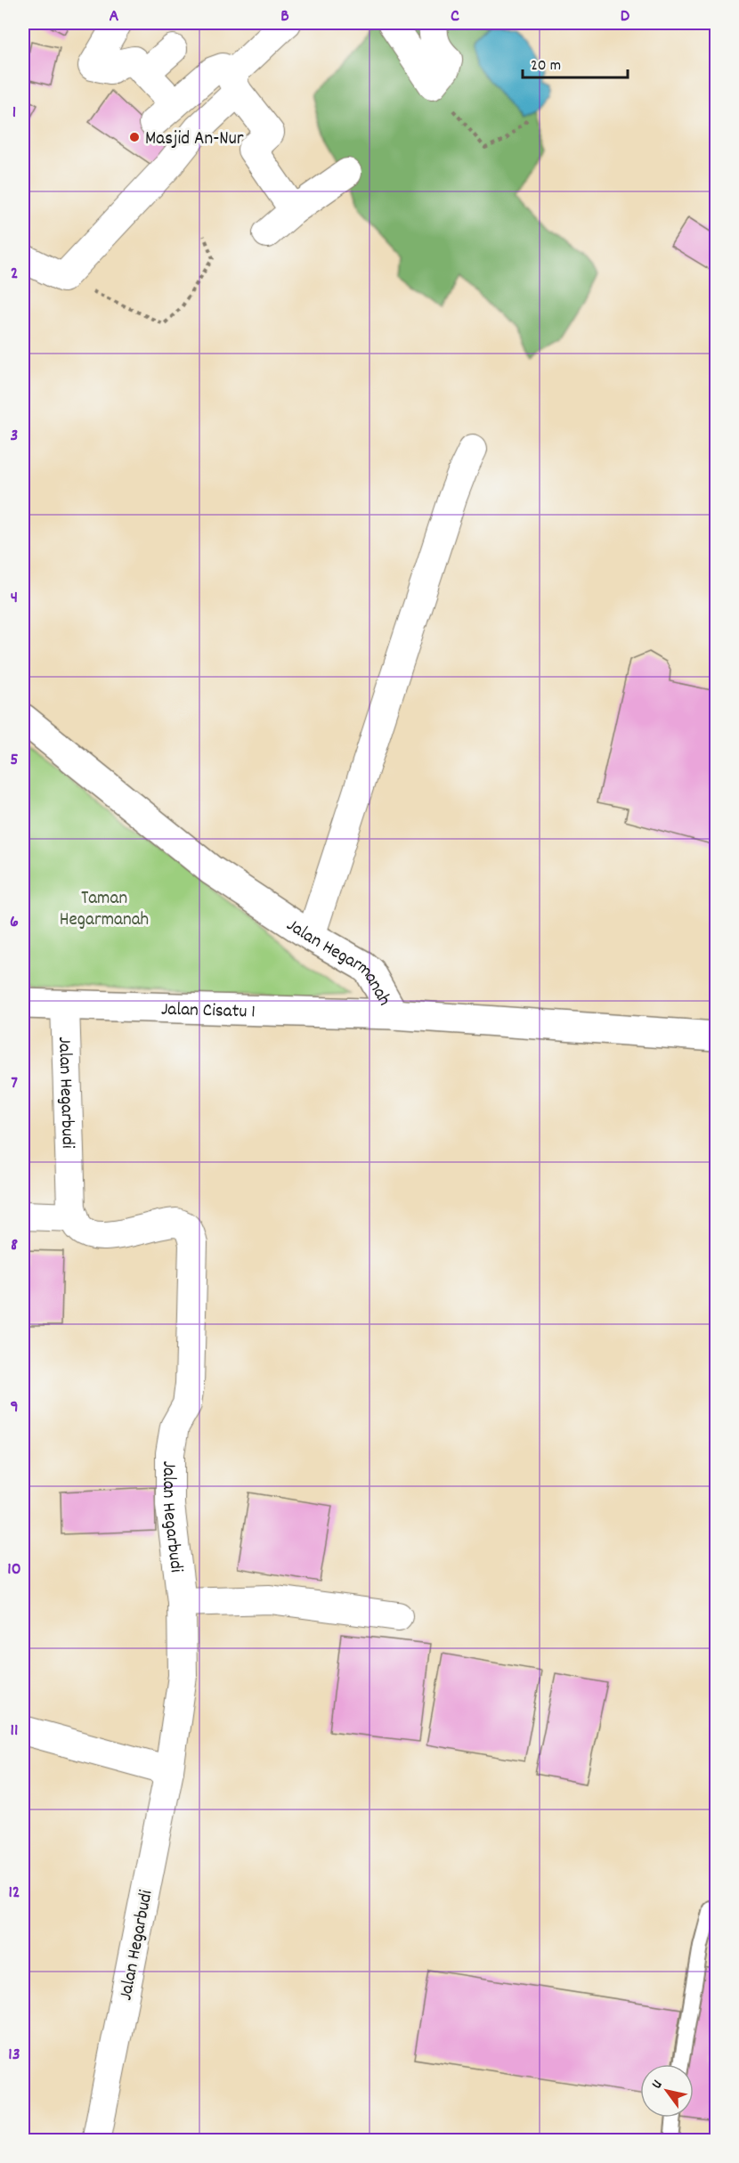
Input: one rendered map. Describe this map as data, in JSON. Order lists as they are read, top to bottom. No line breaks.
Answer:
{"streets":{"street":["Jalan Hegarmanah","Jalan Cisatu 1","Jalan Hegarbudi"]},"crossings":[["Jalan Hegarmanah","Jalan Cisatu 1"],["Jalan Cisatu 1","Jalan Hegarbudi"]],"parks":["Taman Hegarmanah"],"places":["Masjid An-Nur"],"scale_bar":"20 m","north":"top left","grid":{"columns":["A","B","C","D"],"rows":["1","2","3","4","5","6","7","8","9","10","11","12","13"]}}
